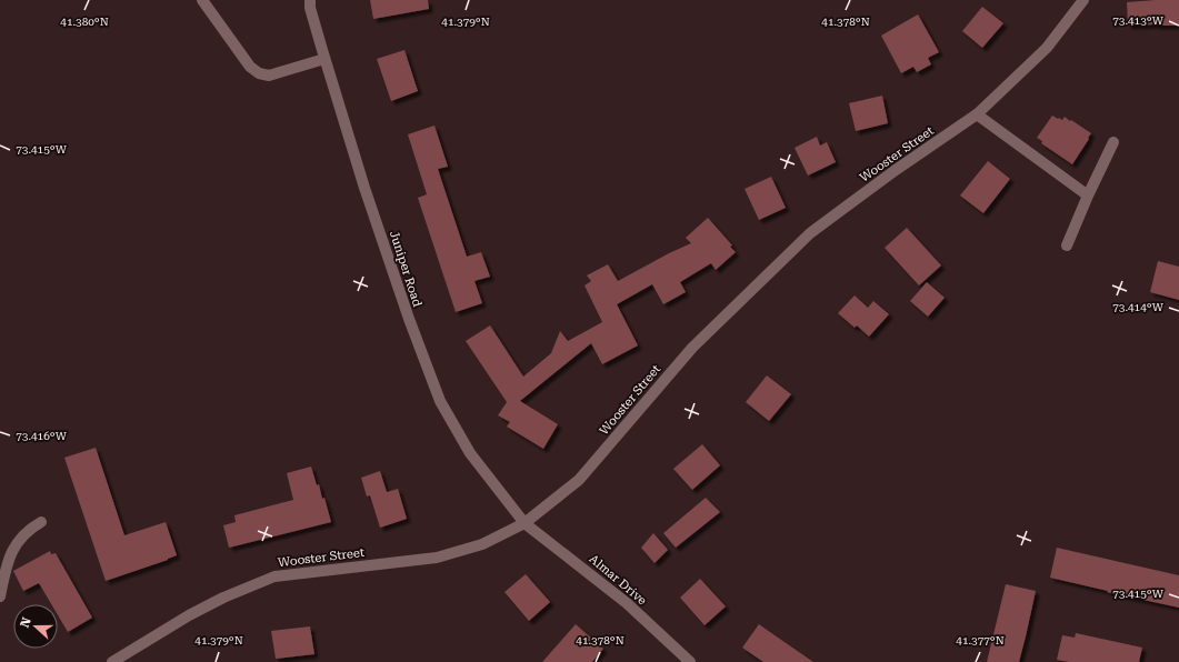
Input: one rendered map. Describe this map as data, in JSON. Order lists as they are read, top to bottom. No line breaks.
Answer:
{"streets":{"street":["Wooster Street","Juniper Road","Almar Drive"]},"crossings":[["Wooster Street","Juniper Road"],["Wooster Street","Almar Drive"],["Juniper Road","Almar Drive"]],"north":"left","coordinates":["73.413°W","41.378°N","41.380°N","41.379°N","73.415°W","73.414°W","73.416°W","41.377°N"]}
